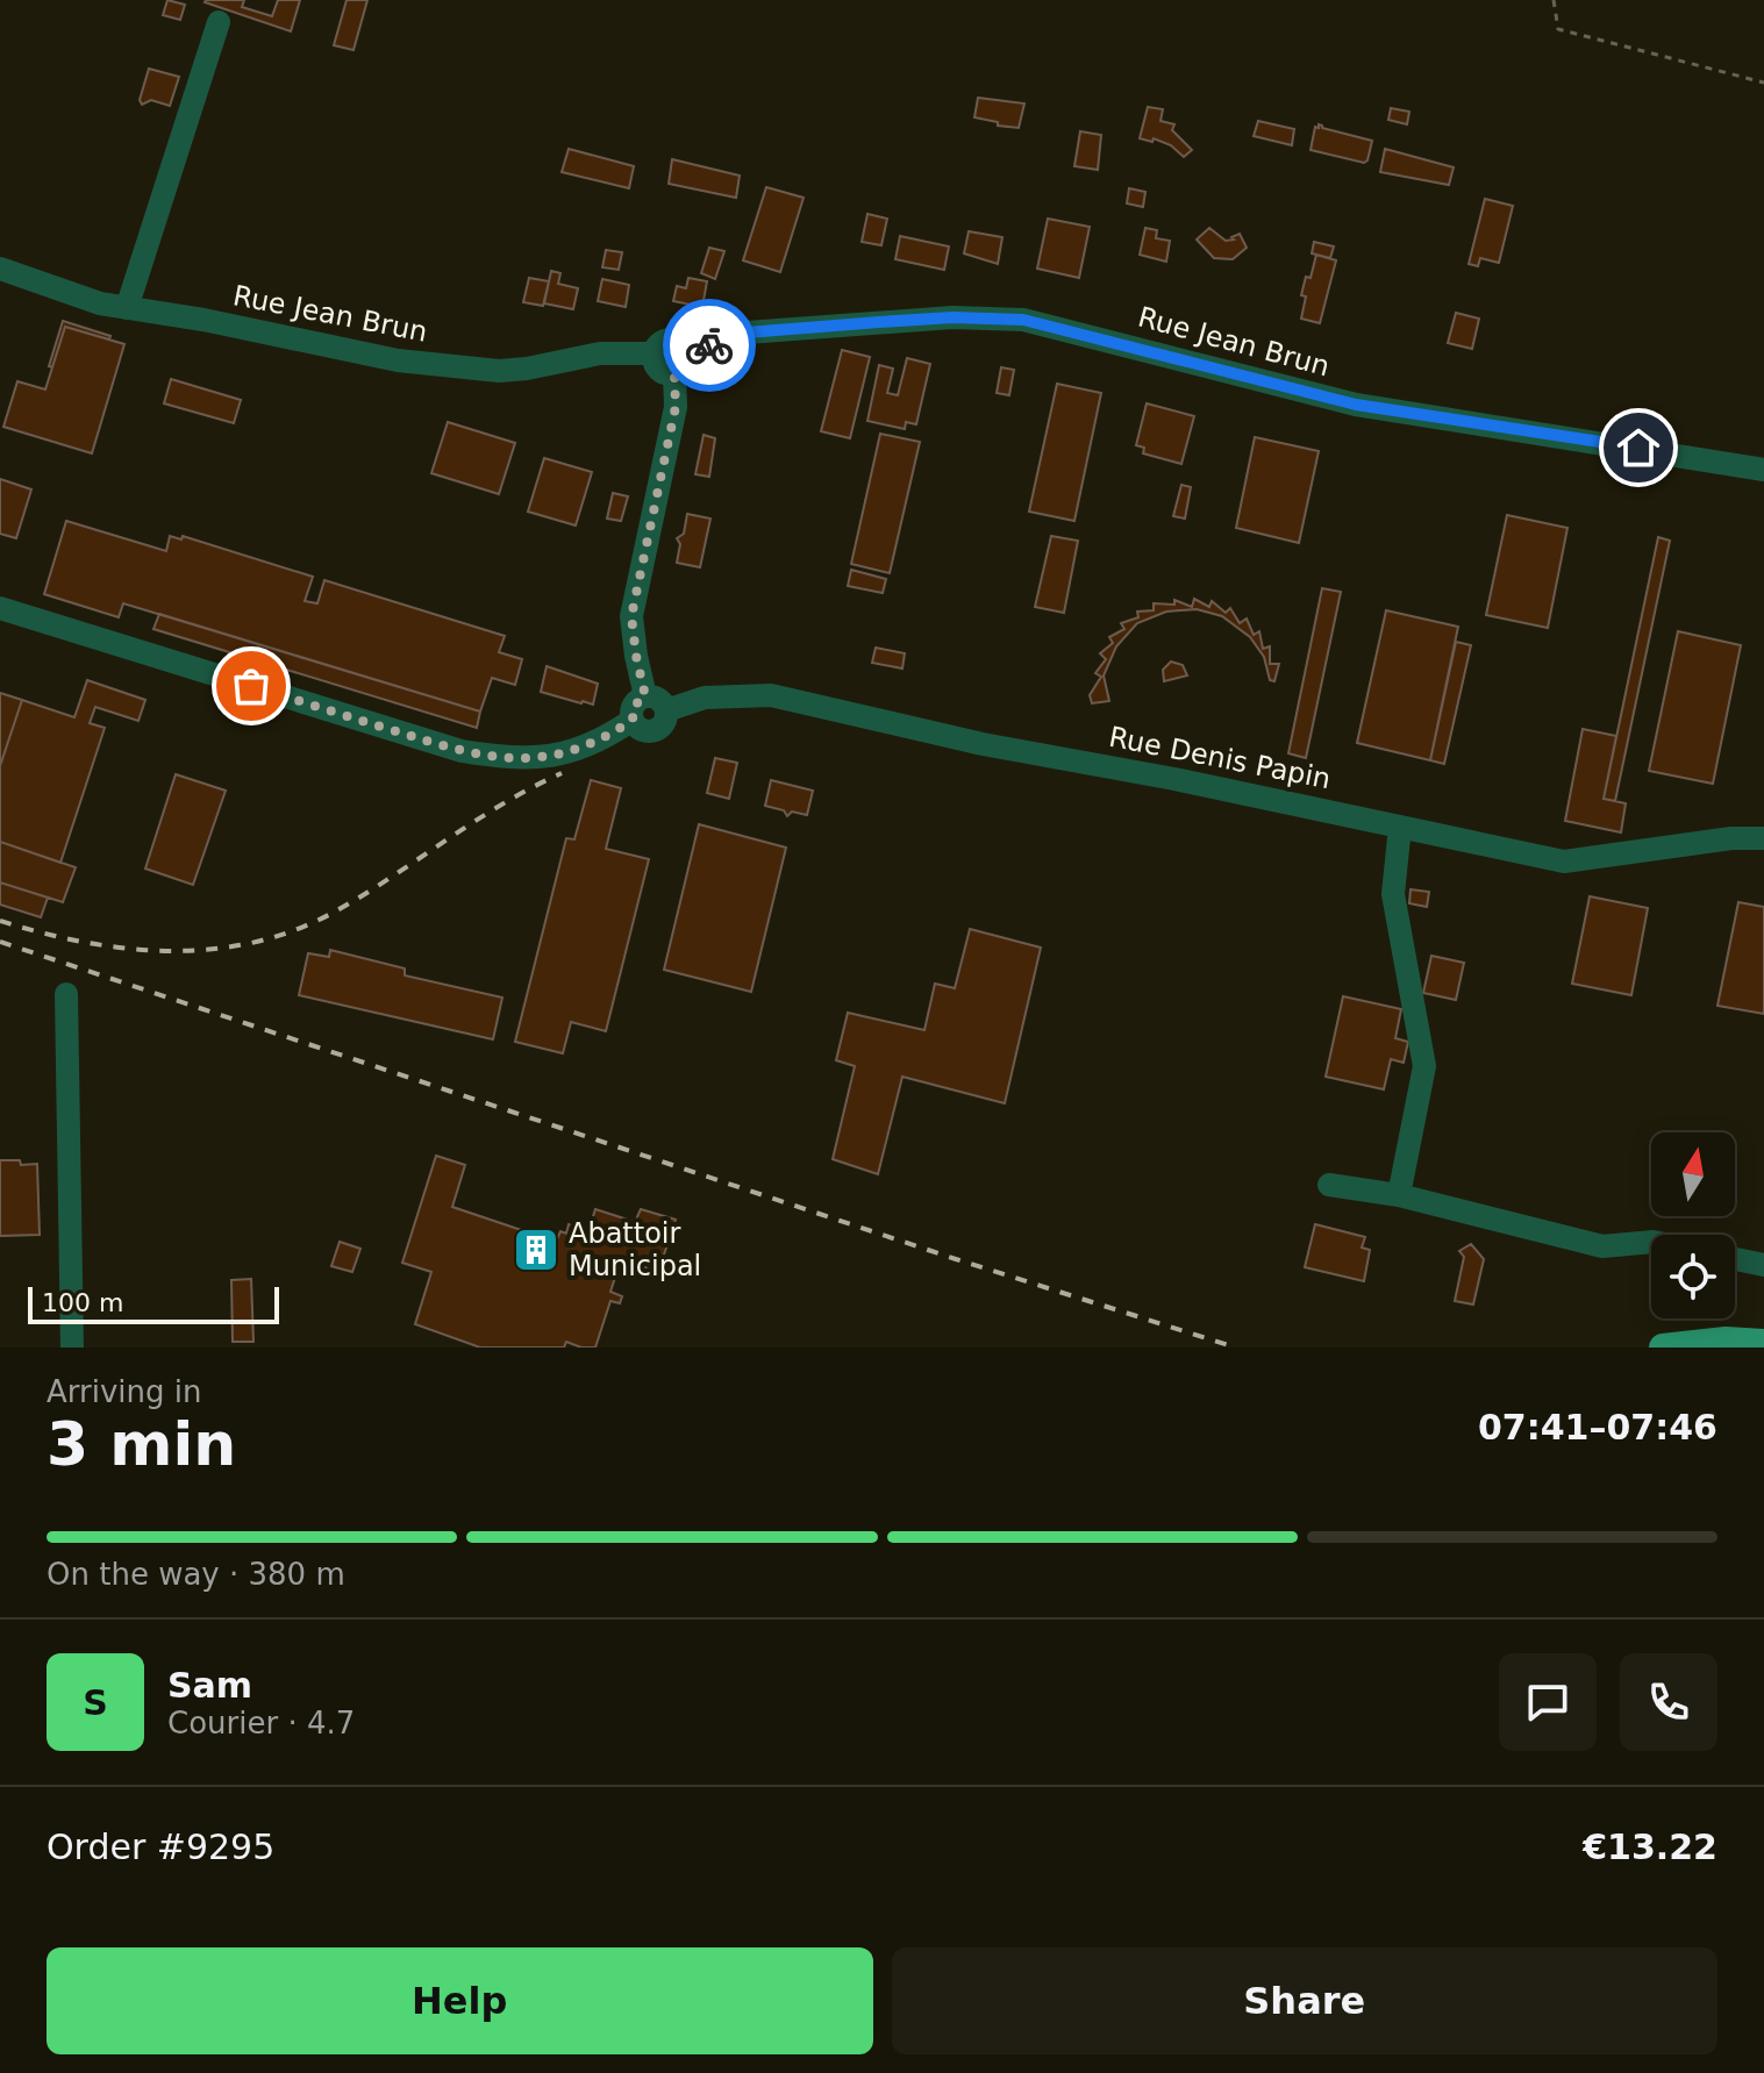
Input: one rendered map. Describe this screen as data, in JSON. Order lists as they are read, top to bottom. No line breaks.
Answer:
{"streets":{"street":["Rue Jean Brun","Rue Denis Papin"]},"places":{"building":["Abattoir Municipal"]},"scale_bar":"100 m","north":"top","page":{"scale":"100 m","heading":["3 min","Arriving in","07:41–07:46"],"panel":["Sam","Courier · 4.7","Order #9295","€13.22"],"bar":"On the way · 380 m","round":"S","buttons":["Help","Share"]}}
